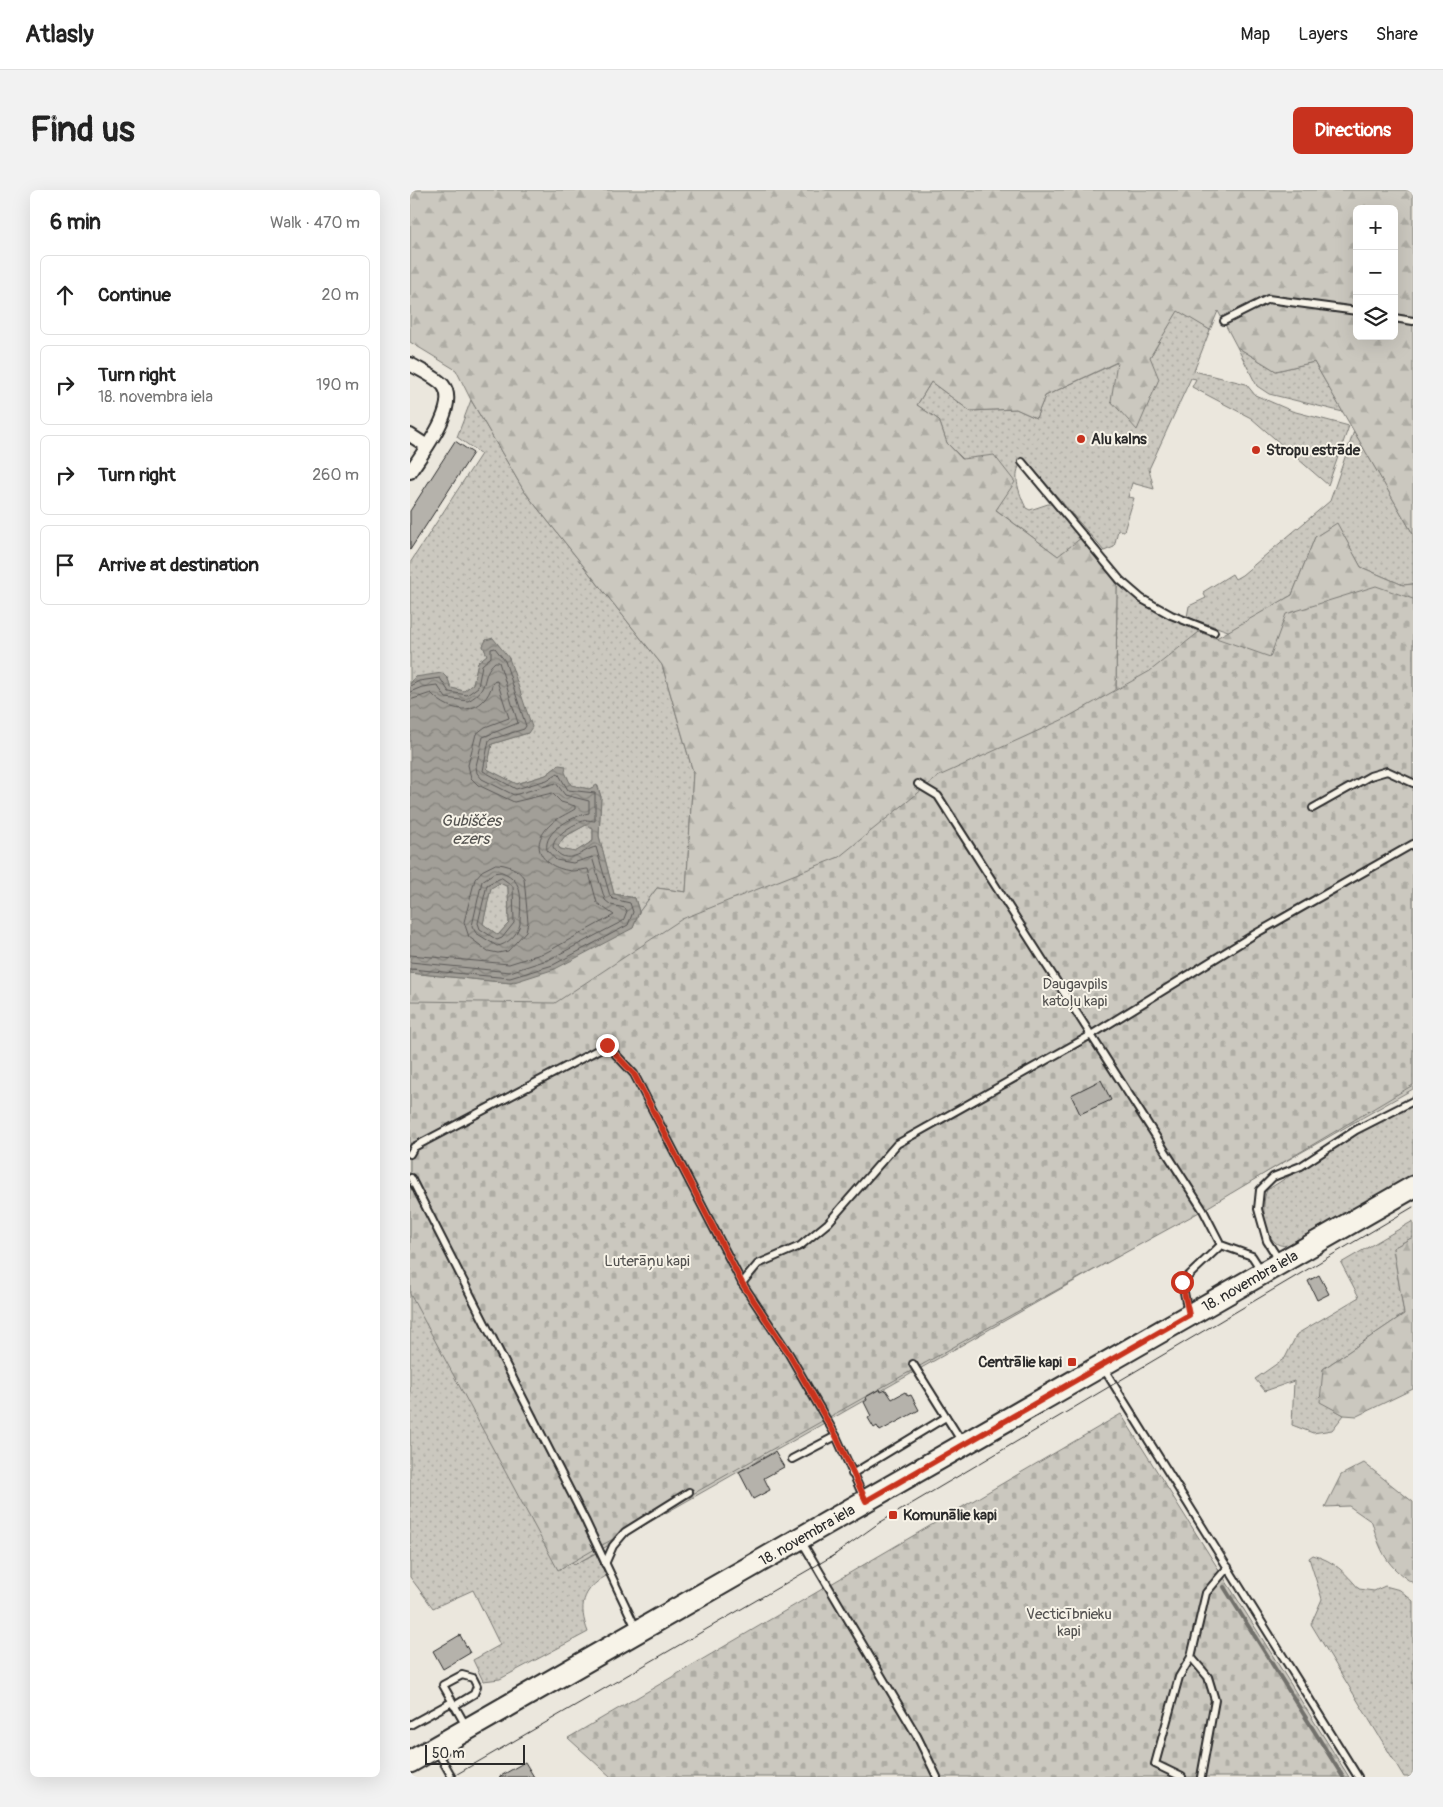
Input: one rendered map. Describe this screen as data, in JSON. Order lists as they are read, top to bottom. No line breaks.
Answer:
{"streets":{"main road":["18. novembra iela"]},"water":["Gubiščes ezers"],"parks":["Daugavpils katoļu kapi","Luterāņu kapi","Vecticībnieku kapi"],"places":{"other":["Alu kalns","Stropu estrāde"],"transit":["Centrālie kapi","Komunālie kapi"]},"scale_bar":"50 m","page":{"header":"Atlasly","nav":["Map","Layers","Share"],"buttons":"Directions","title":"Find us","heading":["6 min","Walk · 470 m"],"map_buttons":["+","−"],"list":[["Continue","20 m"],["Turn right","18. novembra iela","190 m"],["Turn right","260 m"],"Arrive at destination"],"scale":"50 m"}}
